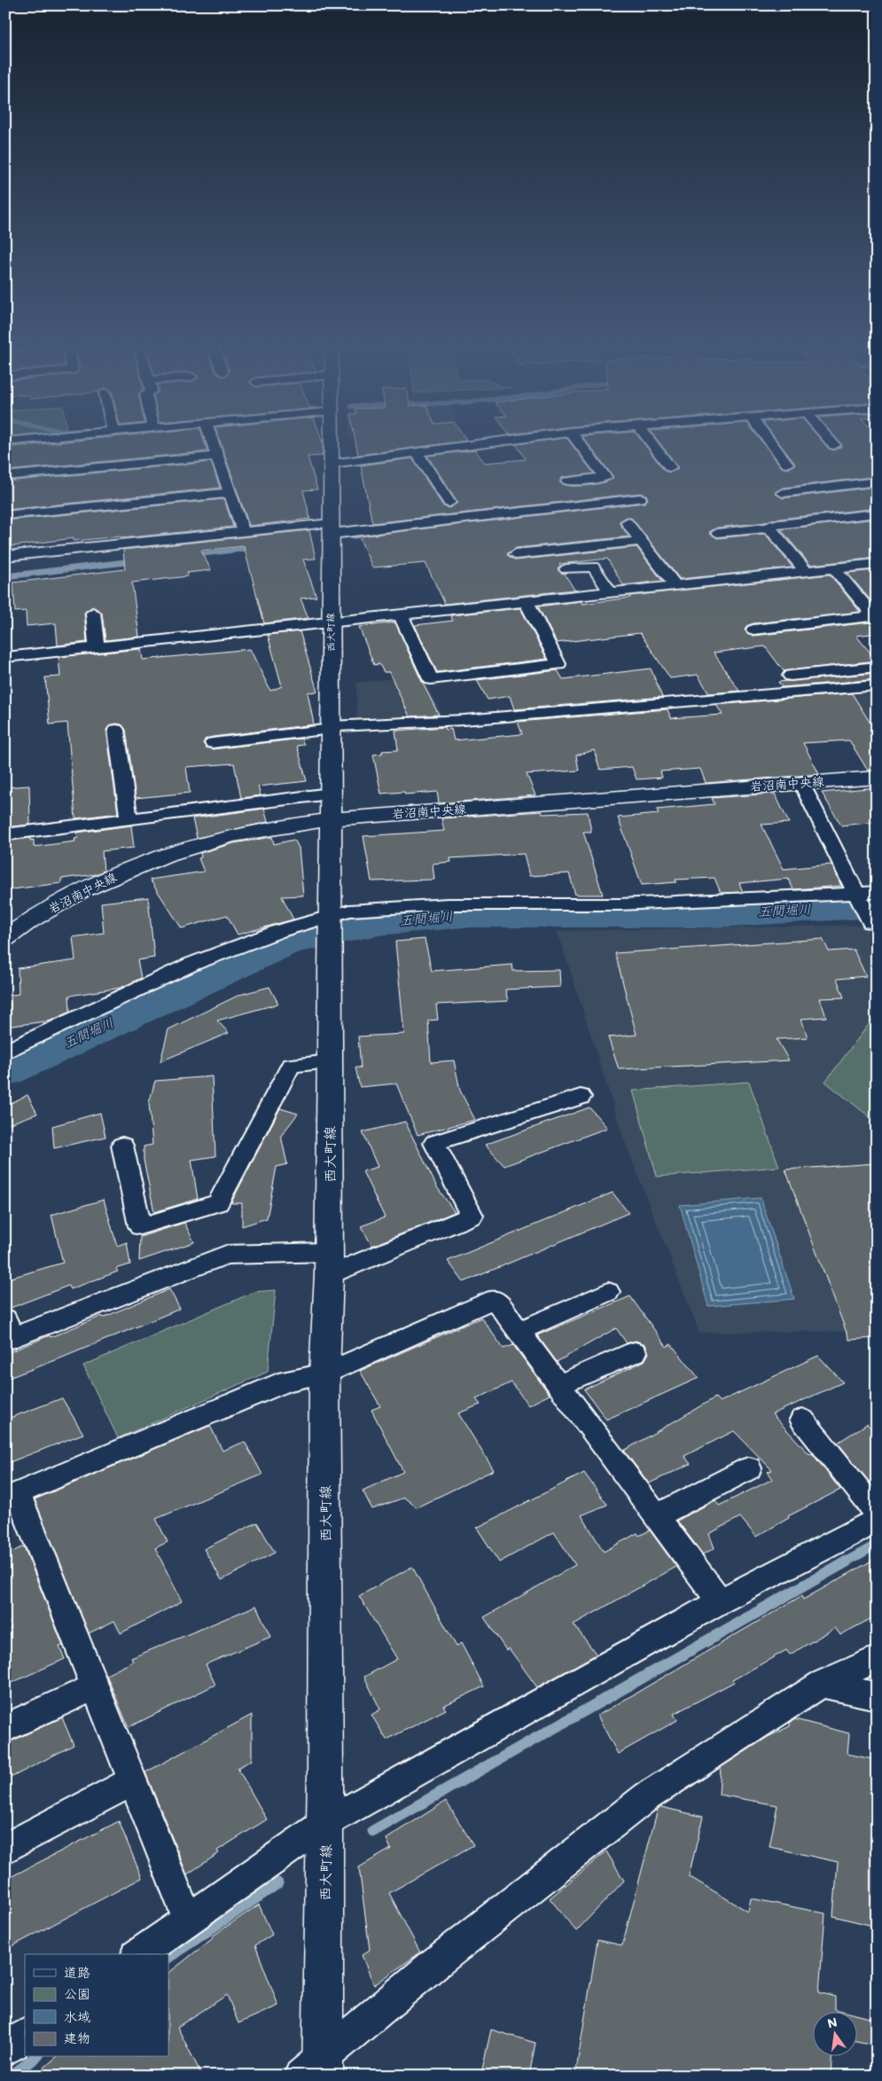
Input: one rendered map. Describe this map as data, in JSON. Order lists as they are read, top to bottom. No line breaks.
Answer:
{"streets":{"street":["西大町線","岩沼南中央線"]},"crossings":[["西大町線","岩沼南中央線"]],"water":["五間堀川"],"legend":["道路","公園","水域","建物"],"north":"top"}
